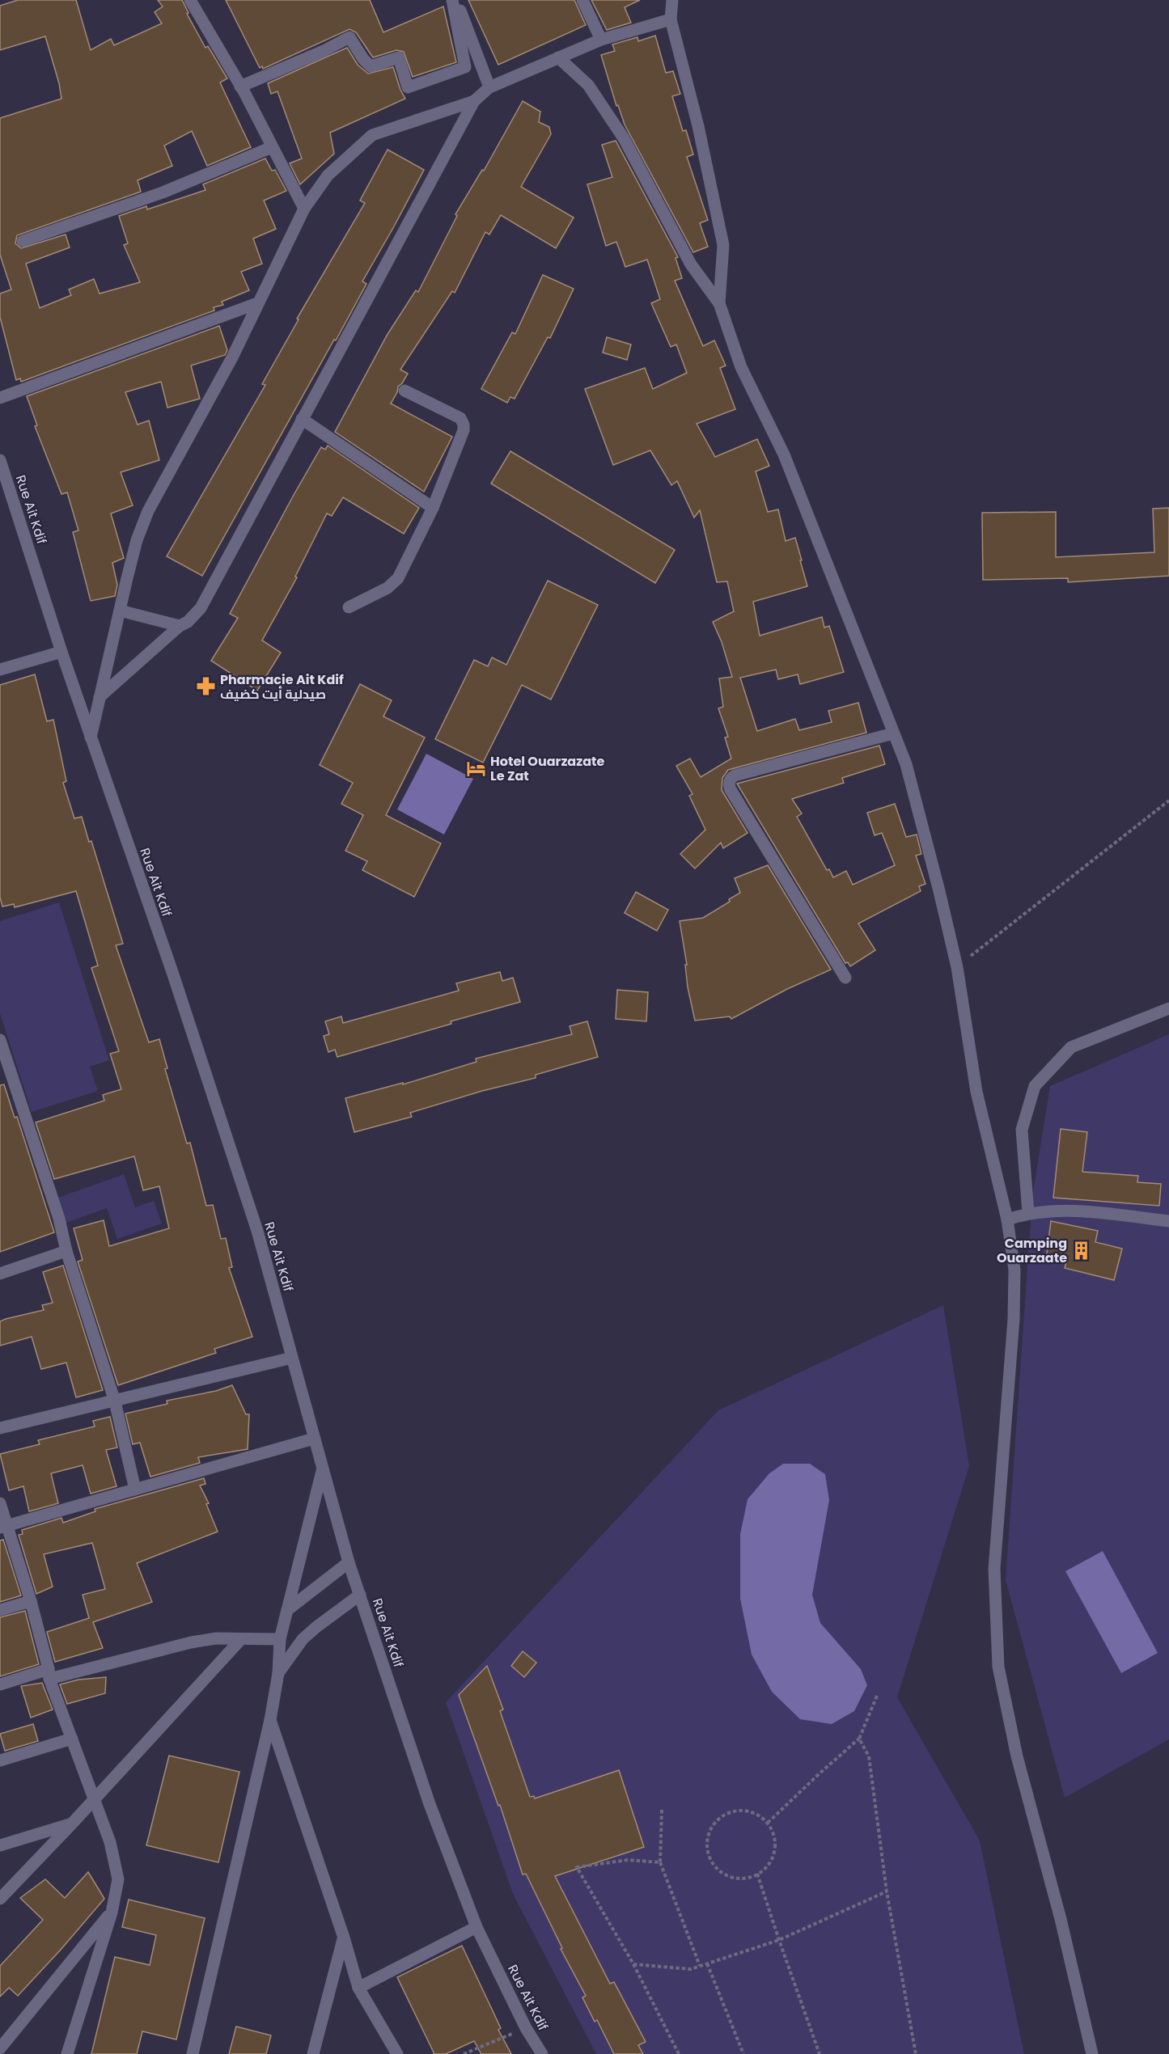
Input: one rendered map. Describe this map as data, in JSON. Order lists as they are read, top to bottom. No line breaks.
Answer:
{"streets":{"street":["Rue Ait Kdif"]},"places":{"pharmacy":["Pharmacie Ait Kdif صيدلية أيت كضيف"],"hotel":["Hotel Ouarzazate Le Zat"],"building":["Camping Ouarzaate"]}}
